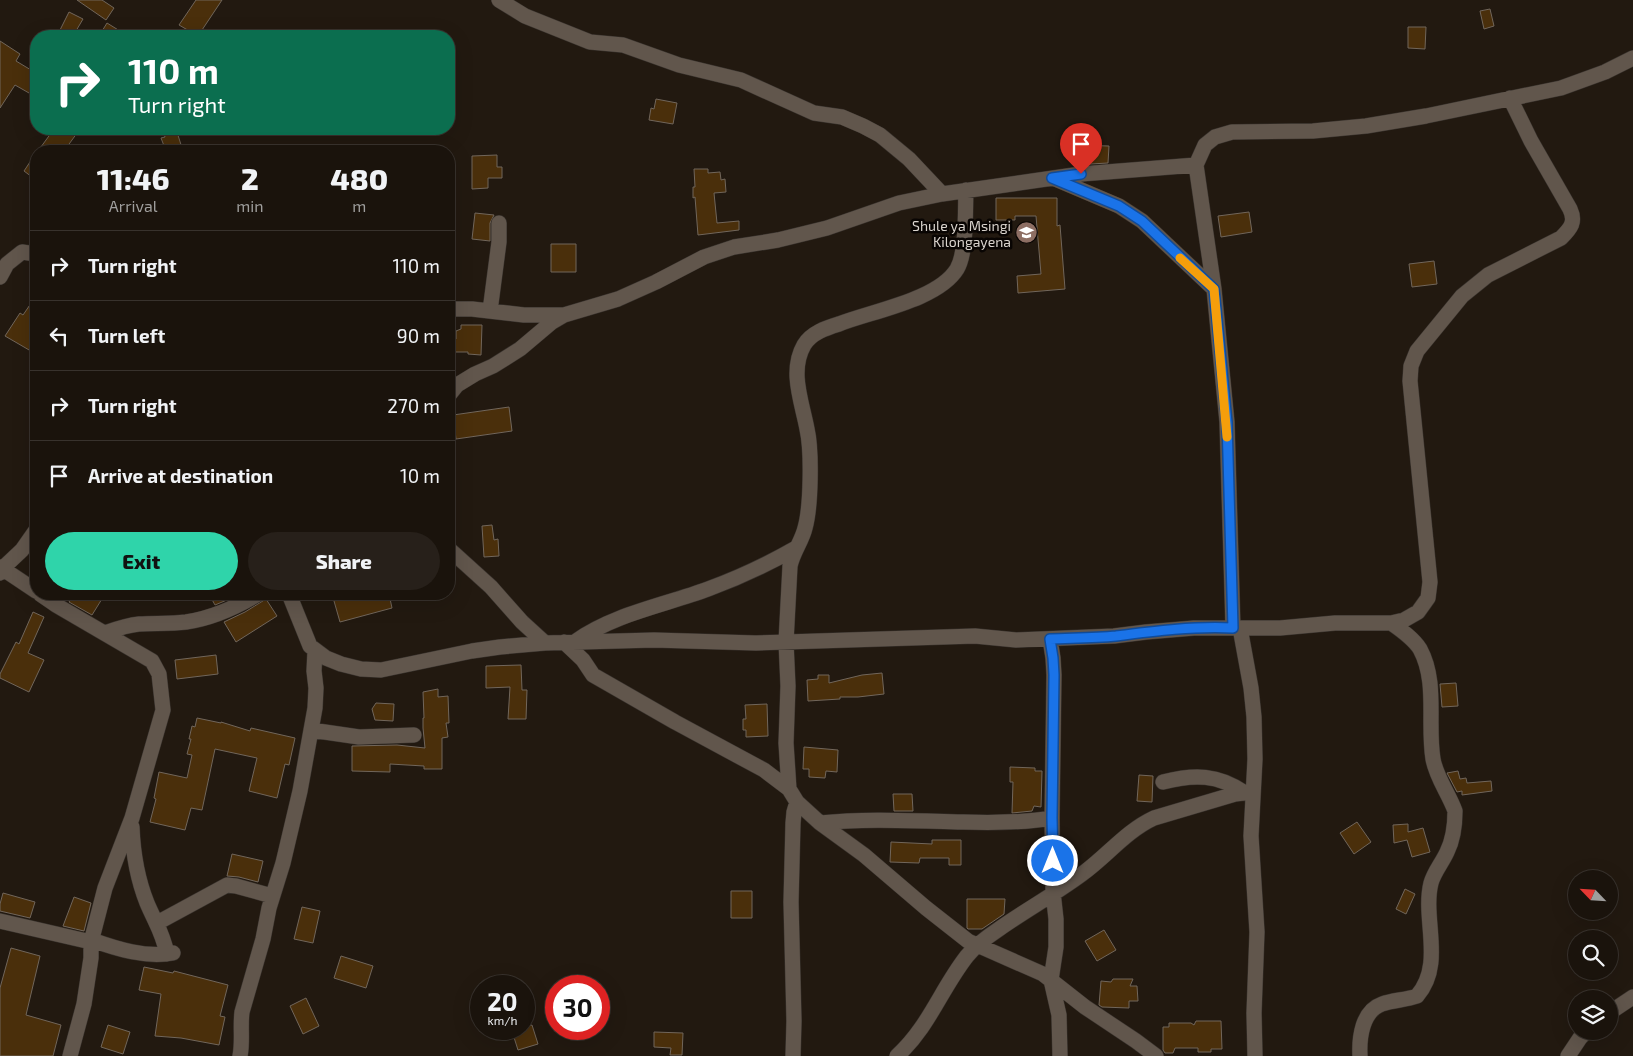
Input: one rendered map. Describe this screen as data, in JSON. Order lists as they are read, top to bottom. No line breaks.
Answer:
{"places":{"school or university":["Shule ya Msingi Kilongayena"]},"north":"top left","page":{"turn":["110 m","Turn right"],"eta":["11:46","Arrival","2","min","480","m"],"list":[{"name":"Turn right","value":"110 m"},{"name":"Turn left","value":"90 m"},{"name":"Turn right","value":"270 m"},{"name":"Arrive at destination","value":"10 m"}],"buttons":["Exit","Share"],"speed":"20 km/h","limit":"30"}}
